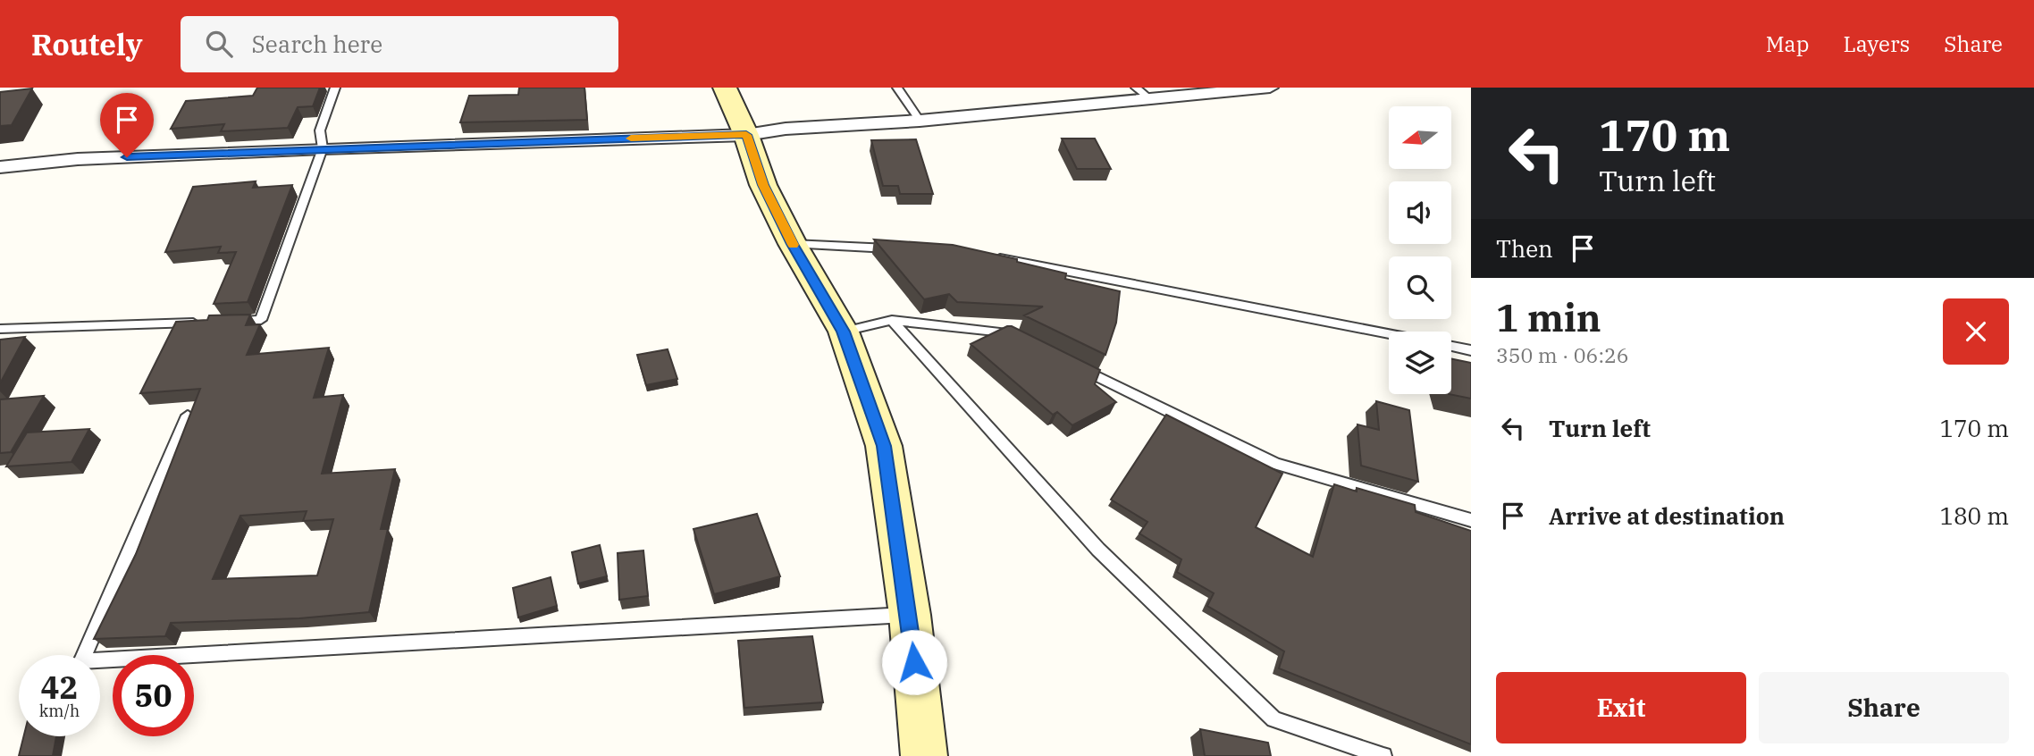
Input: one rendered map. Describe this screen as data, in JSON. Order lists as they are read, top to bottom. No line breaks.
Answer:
{"north":"left","page":{"header":"Routely","search":"Search here","nav":["Map","Layers","Share"],"turn":["170 m","Turn left"],"then":"Then","heading":["1 min","350 m · 06:26"],"list":[{"name":"Turn left","value":"170 m"},{"name":"Arrive at destination","value":"180 m"}],"speed":"42 km/h","limit":"50","buttons":["Exit","Share"]}}
